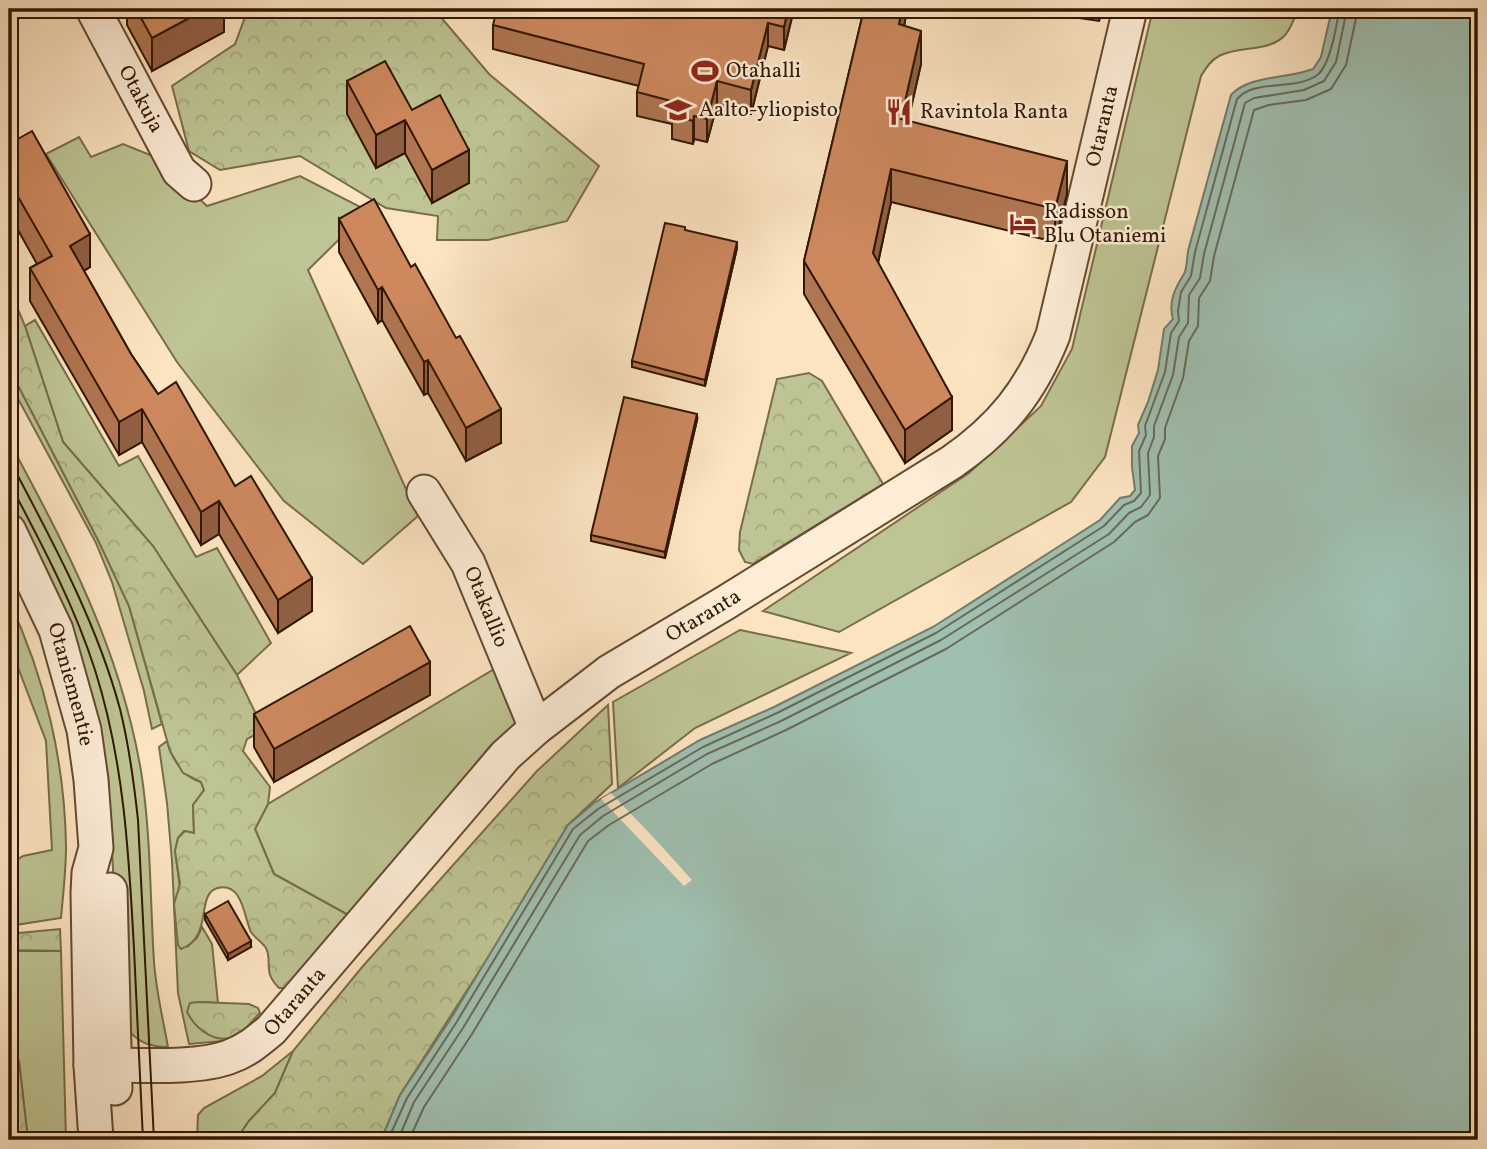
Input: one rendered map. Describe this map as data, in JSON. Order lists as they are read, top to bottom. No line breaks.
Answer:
{"streets":{"street":["Otakuja","Otaranta","Otakallio","Otaniementie"]},"crossings":[["Otaranta","Otakallio"],["Otaranta","Otaniementie"]],"places":{"sports":["Otahalli"],"school or university":["Aalto-yliopisto"],"restaurant":["Ravintola Ranta"],"hotel":["Radisson Blu Otaniemi"]}}
